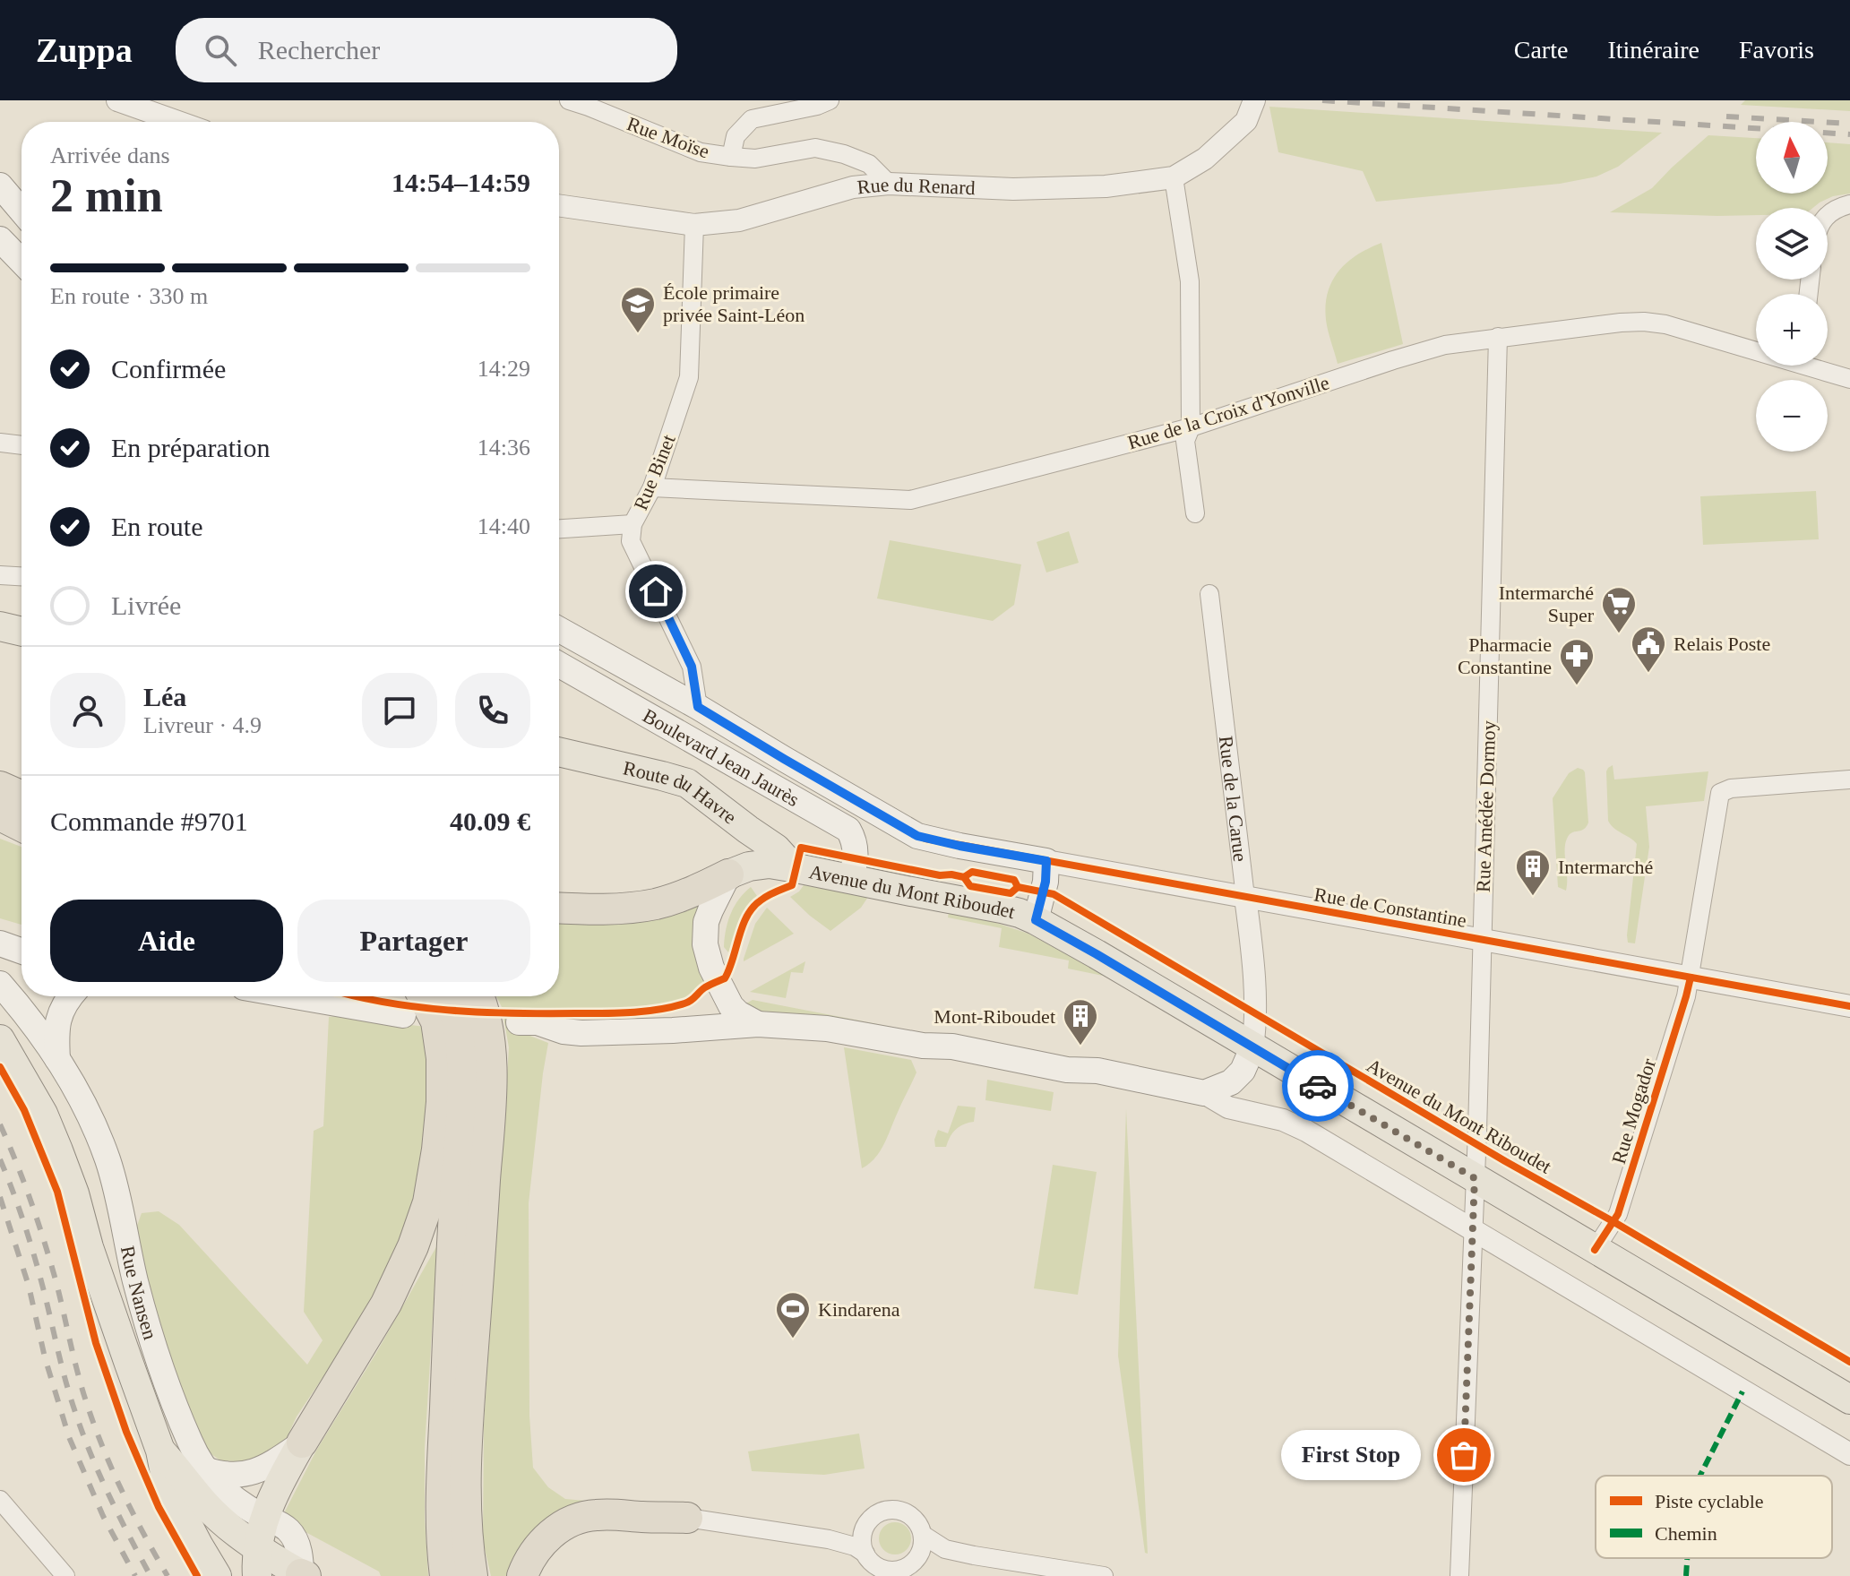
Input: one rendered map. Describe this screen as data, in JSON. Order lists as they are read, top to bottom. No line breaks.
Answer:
{"streets":{"main road":["Boulevard Jean Jaurès","Route du Havre","Avenue du Mont Riboudet","Rue de Constantine","Rue Nansen"],"street":["Rue Moïse","Rue du Renard","Rue de la Croix d'Yonville","Rue Binet","Rue de la Carue","Rue Amédée Dormoy","Rue Mogador"]},"crossings":[["Rue Moïse","Rue du Renard"],["Rue du Renard","Rue Binet"],["Rue de la Croix d'Yonville","Rue Binet"],["Rue de la Croix d'Yonville","Rue Amédée Dormoy"],["Rue Binet","Boulevard Jean Jaurès"],["Boulevard Jean Jaurès","Avenue du Mont Riboudet"],["Boulevard Jean Jaurès","Rue de Constantine"],["Route du Havre","Avenue du Mont Riboudet"],["Rue de la Carue","Avenue du Mont Riboudet"],["Rue de la Carue","Rue de Constantine"],["Rue Amédée Dormoy","Avenue du Mont Riboudet"],["Rue Amédée Dormoy","Rue de Constantine"],["Avenue du Mont Riboudet","Rue Mogador"],["Rue de Constantine","Rue Mogador"]],"places":{"school or university":["École primaire privée Saint-Léon"],"supermarket":["Intermarché Super"],"public building":["Relais Poste"],"pharmacy":["Pharmacie Constantine"],"building":["Intermarché","Mont-Riboudet"],"sports":["Kindarena"],"other":["First Stop"]},"legend":["Piste cyclable","Chemin"],"north":"top","page":{"header":"Zuppa","search":"Rechercher","nav":["Carte","Itinéraire","Favoris"],"map_buttons":["+","−"],"heading":["2 min","Arrivée dans","14:54–14:59"],"panel":["Léa","Livreur · 4.9","Commande #9701","40.09 €"],"bar":"En route · 330 m","list":[["Confirmée","14:29"],["En préparation","14:36"],["En route","14:40"],"Livrée"],"buttons":["Aide","Partager"],"bubble":"First Stop"}}
